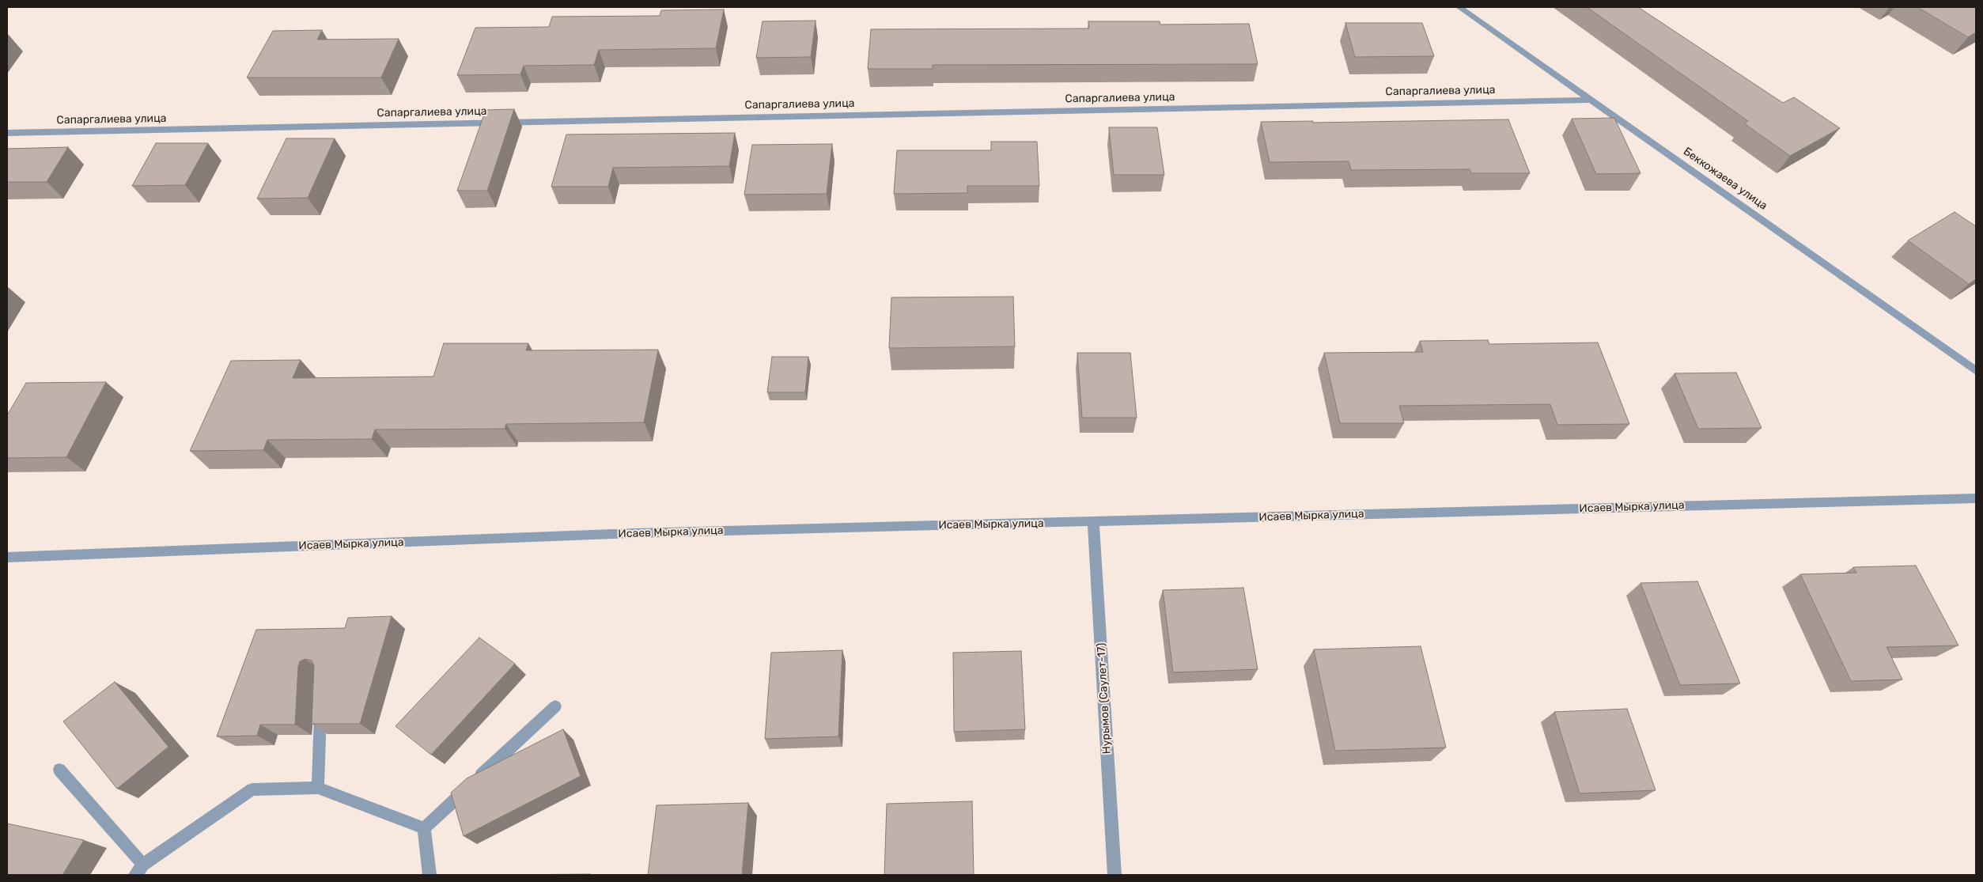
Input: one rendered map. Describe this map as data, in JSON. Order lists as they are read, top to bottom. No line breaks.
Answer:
{"streets":{"street":["Сапаргалиева улица","Беккожаева улица","Исаев Мырка улица","Нурымов (Саулет-17)"]},"crossings":[["Сапаргалиева улица","Беккожаева улица"],["Исаев Мырка улица","Нурымов (Саулет-17)"]]}
